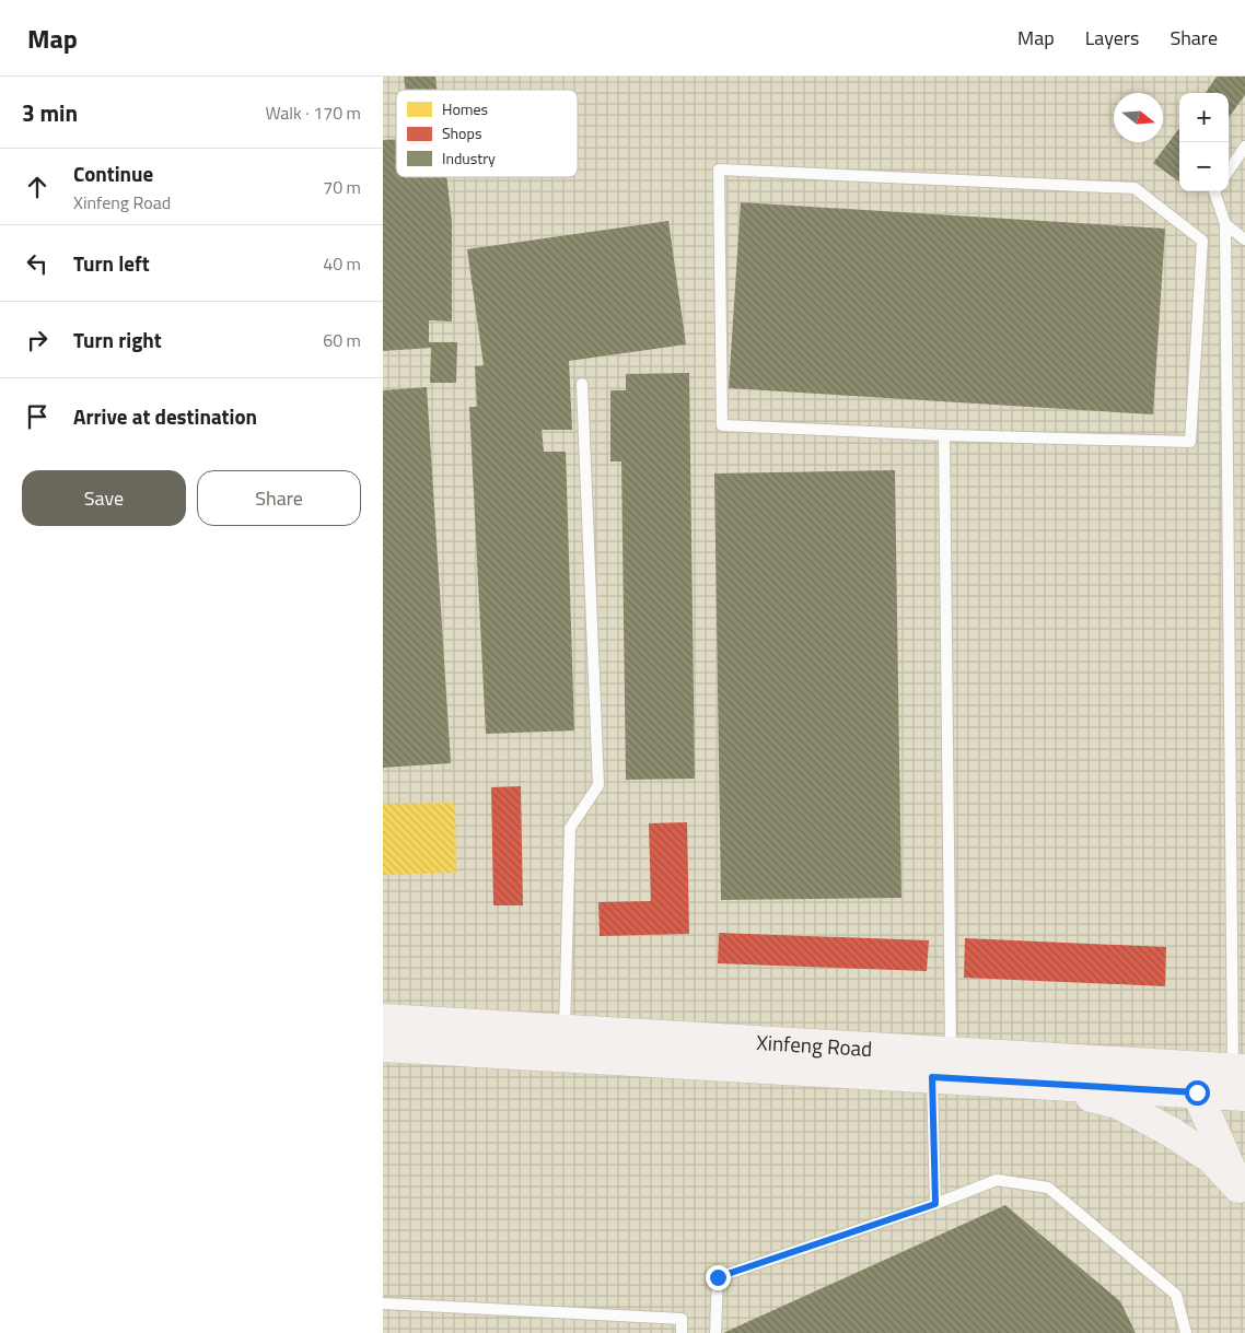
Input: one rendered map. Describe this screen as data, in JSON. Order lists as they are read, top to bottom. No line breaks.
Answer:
{"streets":{"main road":["Xinfeng Road"]},"legend":["Homes","Shops","Industry"],"north":"right","page":{"header":"Map","nav":["Map","Layers","Share"],"heading":["3 min","Walk · 170 m"],"map_buttons":["+","−"],"list":[["Continue","Xinfeng Road","70 m"],["Turn left","40 m"],["Turn right","60 m"],"Arrive at destination"],"buttons":["Save","Share"]}}
